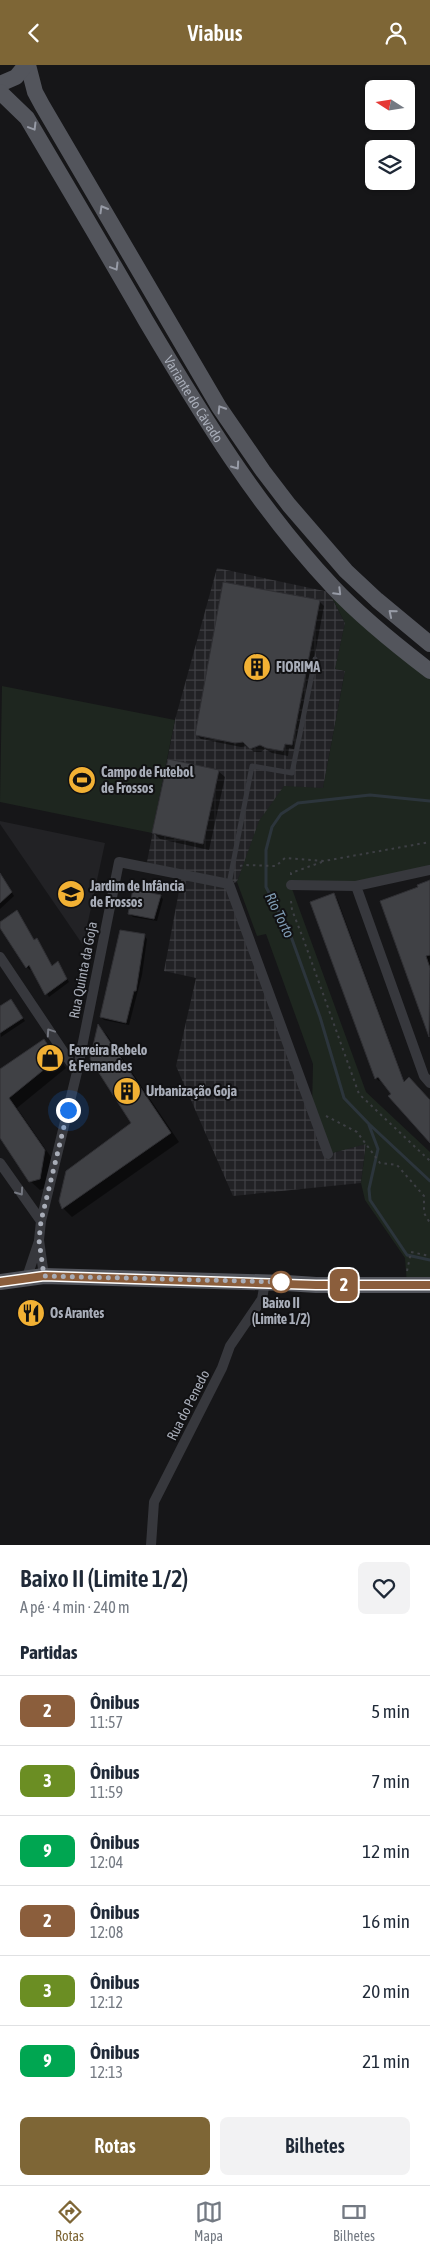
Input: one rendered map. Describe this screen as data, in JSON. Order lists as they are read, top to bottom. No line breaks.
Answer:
{"streets":{"main road":["Variante do Cávado"],"street":["Rua Quinta da Goja","Rua do Penedo"]},"water":["Rio Torto"],"places":{"building":["FIORIMA","Urbanização Goja"],"sports":["Campo de Futebol de Frossos"],"school or university":["Jardim de Infância de Frossos"],"shop":["Ferreira Rebelo & Fernandes"],"other":["Baixo II (Limite 1/2)"],"restaurant":["Os Arantes"]},"lines":["bus line 2"],"north":"left","page":{"header":"Viabus","on_map":"2","heading":[["Baixo II (Limite 1/2)","A pé · 4 min · 240 m"],"Partidas"],"list":[{"mark":"2","name":"Ônibus","note":"11:57","value":"5 min"},{"mark":"3","name":"Ônibus","note":"11:59","value":"7 min"},{"mark":"9","name":"Ônibus","note":"12:04","value":"12 min"},{"mark":"2","name":"Ônibus","note":"12:08","value":"16 min"},{"mark":"3","name":"Ônibus","note":"12:12","value":"20 min"},{"mark":"9","name":"Ônibus","note":"12:13","value":"21 min"}],"buttons":["Rotas","Bilhetes"],"tabs":["Rotas","Mapa","Bilhetes"]}}
